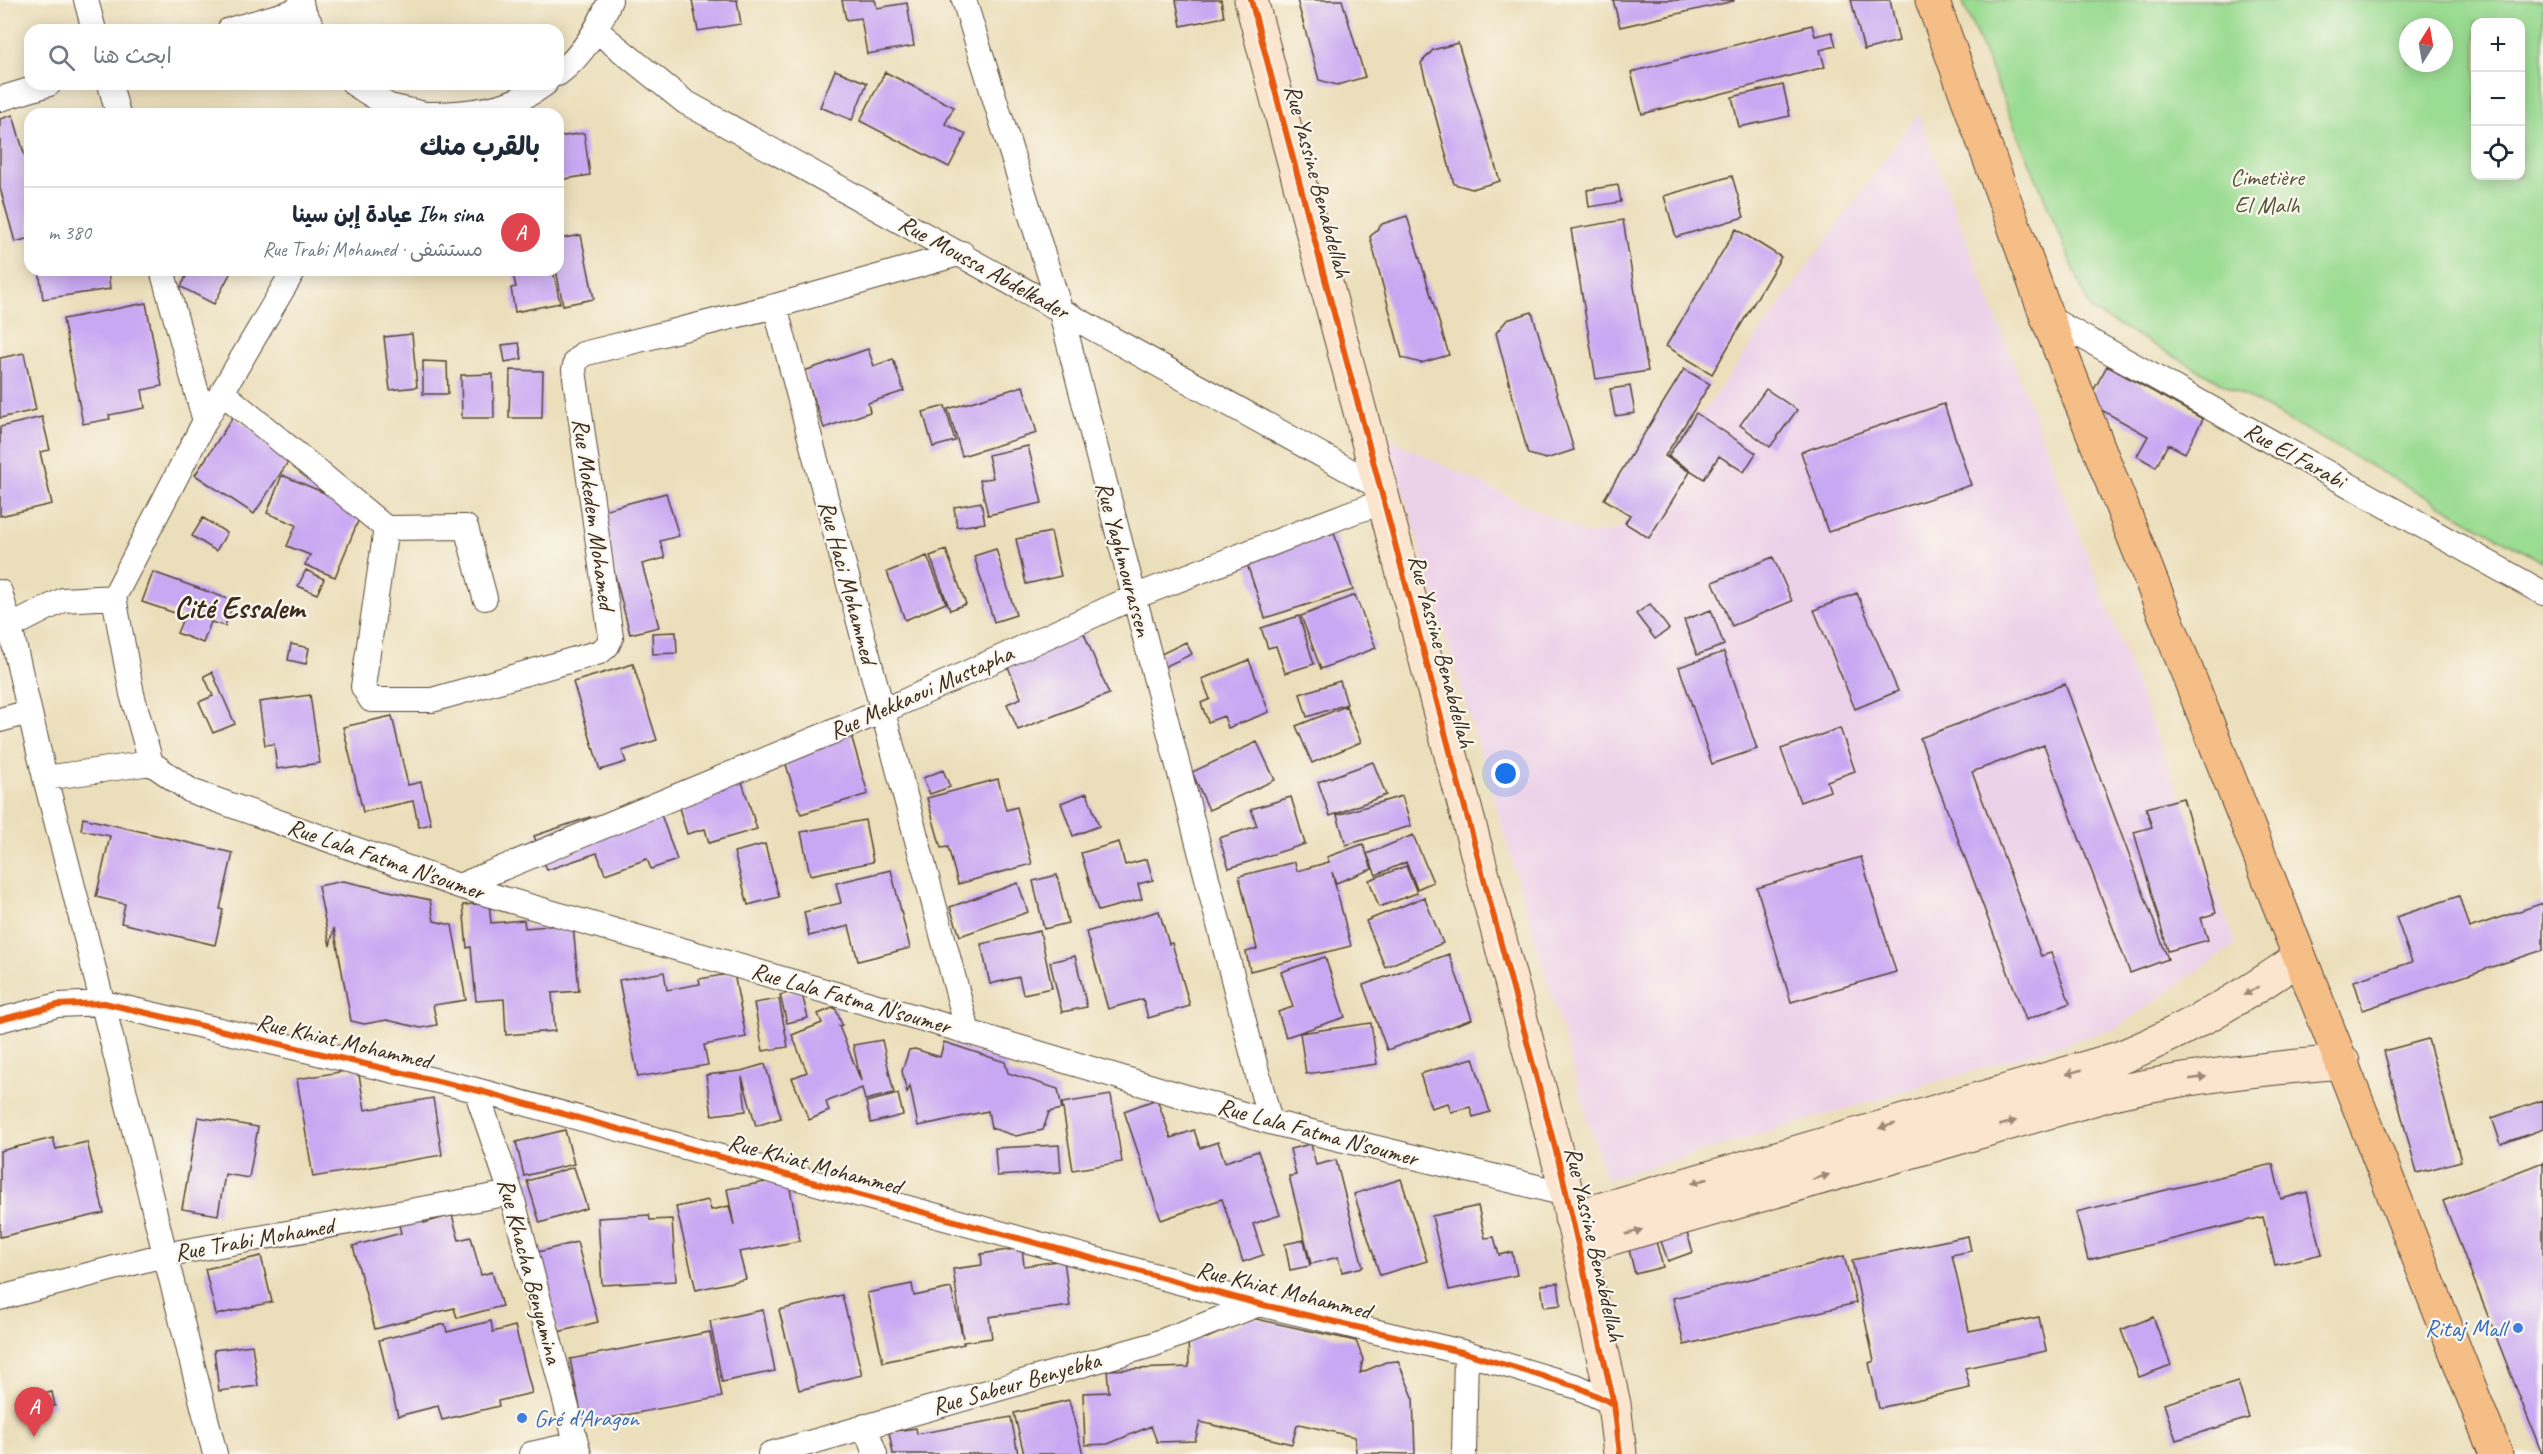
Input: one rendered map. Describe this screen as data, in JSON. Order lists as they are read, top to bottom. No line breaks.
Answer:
{"streets":{"street":["Rue Yassine Benabdellah","Rue Moussa Abdelkader","Rue El Farabi","Rue Mokedem Mohamed","Rue Yaghmourassen","Rue Haci Mohammed","Rue Mekkaoui Mustapha","Rue Lala Fatma N'soumer","Rue Khiat Mohammed","Rue Trabi Mohamed","Rue Khacha Benyamina","Rue Sabeur Benyebka"]},"crossings":[["Rue Yassine Benabdellah","Rue Moussa Abdelkader"],["Rue Yassine Benabdellah","Rue Mekkaoui Mustapha"],["Rue Yassine Benabdellah","Rue Lala Fatma N'soumer"],["Rue Yassine Benabdellah","Rue Khiat Mohammed"],["Rue Moussa Abdelkader","Rue Mokedem Mohamed"],["Rue Moussa Abdelkader","Rue Yaghmourassen"],["Rue Moussa Abdelkader","Rue Mekkaoui Mustapha"],["Rue Mokedem Mohamed","Rue Haci Mohammed"],["Rue Yaghmourassen","Rue Mekkaoui Mustapha"],["Rue Yaghmourassen","Rue Lala Fatma N'soumer"],["Rue Haci Mohammed","Rue Mekkaoui Mustapha"],["Rue Haci Mohammed","Rue Lala Fatma N'soumer"],["Rue Mekkaoui Mustapha","Rue Lala Fatma N'soumer"],["Rue Khiat Mohammed","Rue Khacha Benyamina"],["Rue Khiat Mohammed","Rue Sabeur Benyebka"],["Rue Trabi Mohamed","Rue Khacha Benyamina"]],"districts":["Cité Essalem"],"parks":["Cimetière El Malh"],"places":["Ritaj Mall","Gré d'Aragon"],"north":"top","page":{"map_buttons":["+","−"],"search":"ابحث هنا","heading":"بالقرب منك","list":[{"mark":"A","name":"Ibn sina عيادة إبن سينا","note":"مستشفى · Rue Trabi Mohamed","value":"380 m"}],"pins":"A"}}
